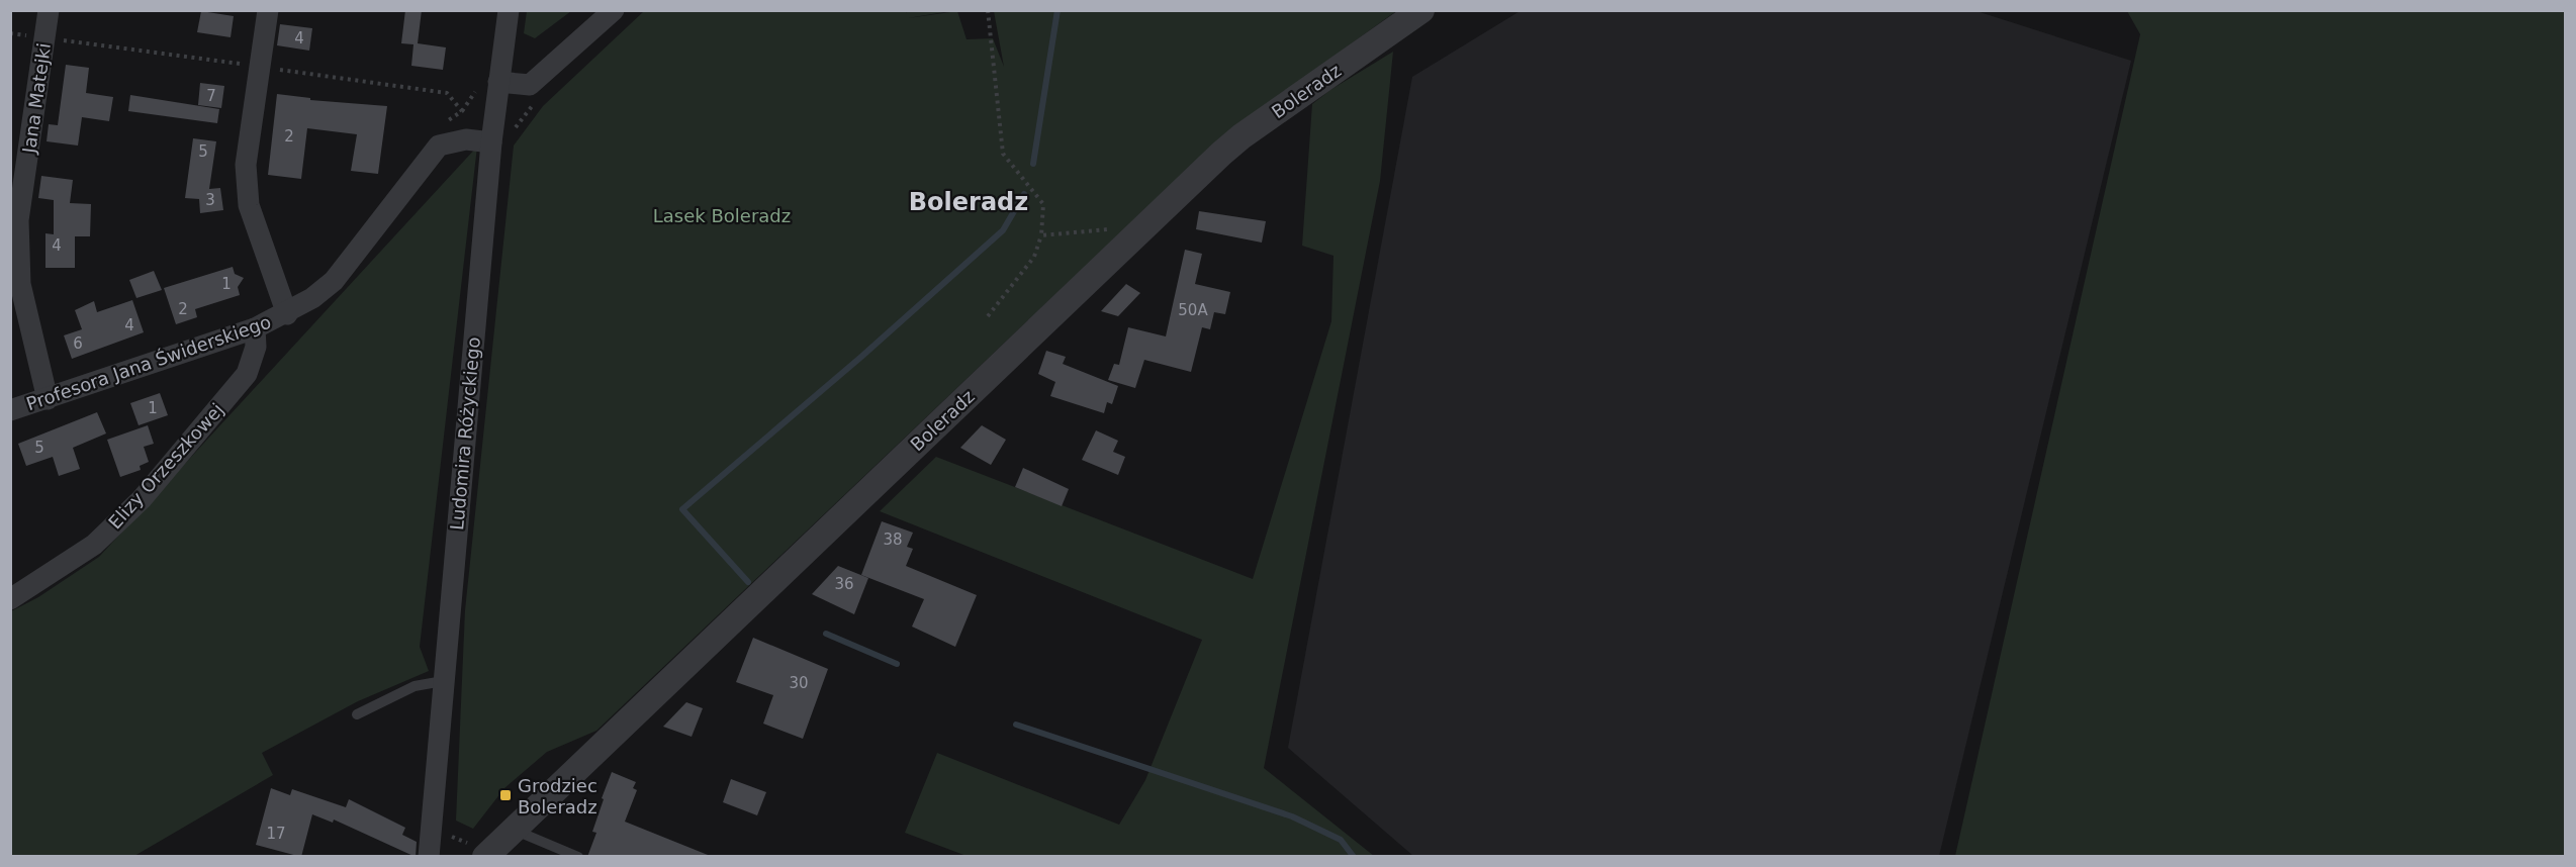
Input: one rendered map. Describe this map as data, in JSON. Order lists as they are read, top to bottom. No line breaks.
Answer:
{"streets":{"street":["Boleradz","Jana Matejki","Profesora Jana Świderskiego","Ludomira Różyckiego","Elizy Orzeszkowej"]},"crossings":[["Jana Matejki","Profesora Jana Świderskiego"],["Profesora Jana Świderskiego","Elizy Orzeszkowej"]],"districts":["Boleradz"],"parks":["Lasek Boleradz"],"places":{"transit":["Grodziec Boleradz"]},"house_numbers":["4","7","2","5","3","4","1","2","50A","4","6","1","5","38","36","30","17"]}
